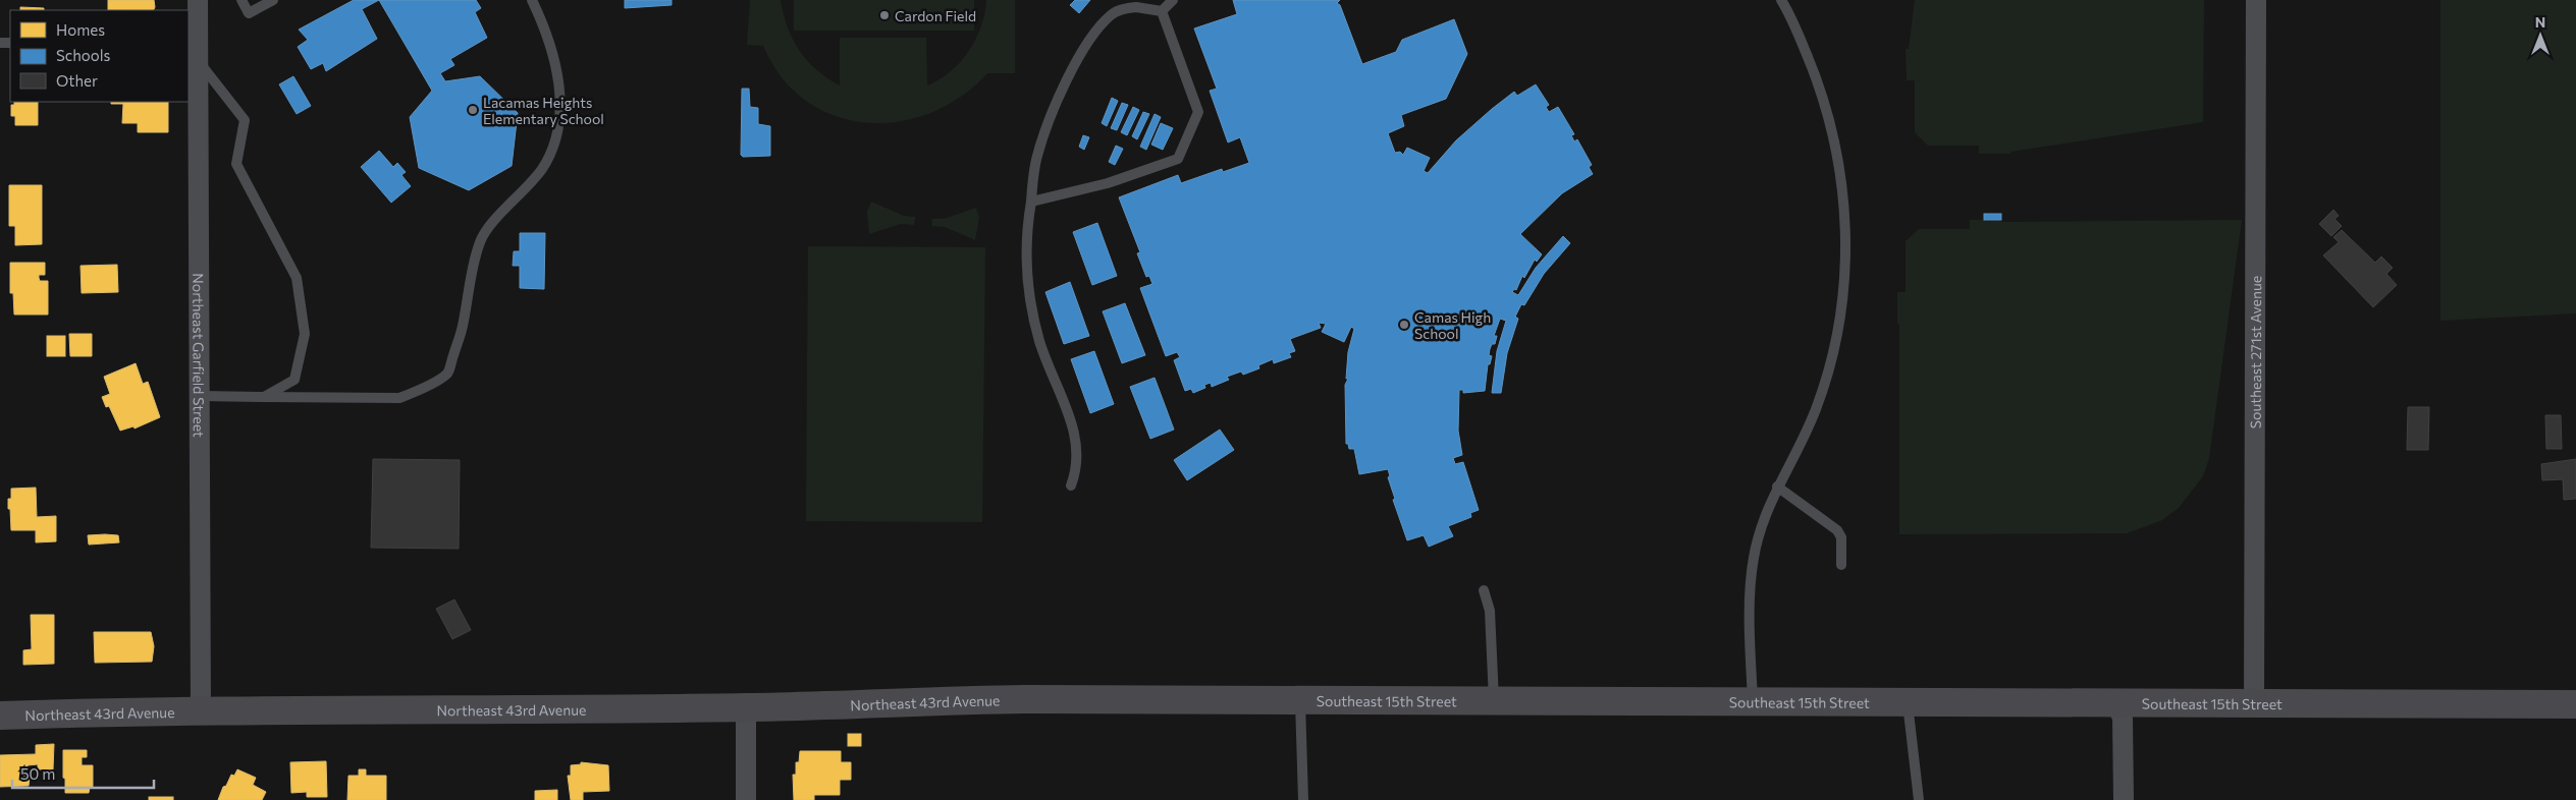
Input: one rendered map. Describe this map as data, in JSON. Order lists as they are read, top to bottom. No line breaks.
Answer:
{"streets":{"street":["Southeast 271st Avenue","Northeast Garfield Street","Southeast 15th Street","Northeast 43rd Avenue"]},"crossings":[["Southeast 271st Avenue","Southeast 15th Street"],["Northeast Garfield Street","Northeast 43rd Avenue"],["Southeast 15th Street","Northeast 43rd Avenue"]],"places":["Cardon Field","Lacamas Heights Elementary School","Camas High School"],"legend":["Homes","Schools","Other"],"scale_bar":"50 m","north":"top"}
